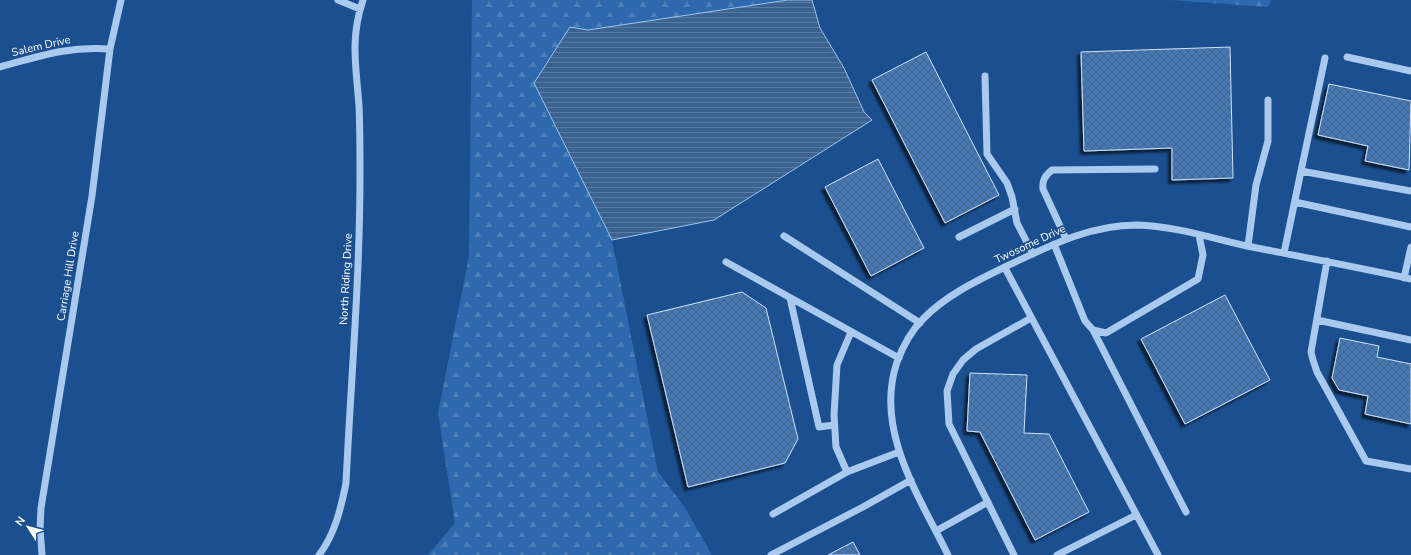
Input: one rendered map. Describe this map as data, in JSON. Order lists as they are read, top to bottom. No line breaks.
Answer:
{"streets":{"street":["Salem Drive","Twosome Drive","Carriage Hill Drive","North Riding Drive"]},"crossings":[["Salem Drive","Carriage Hill Drive"]],"north":"top left"}
